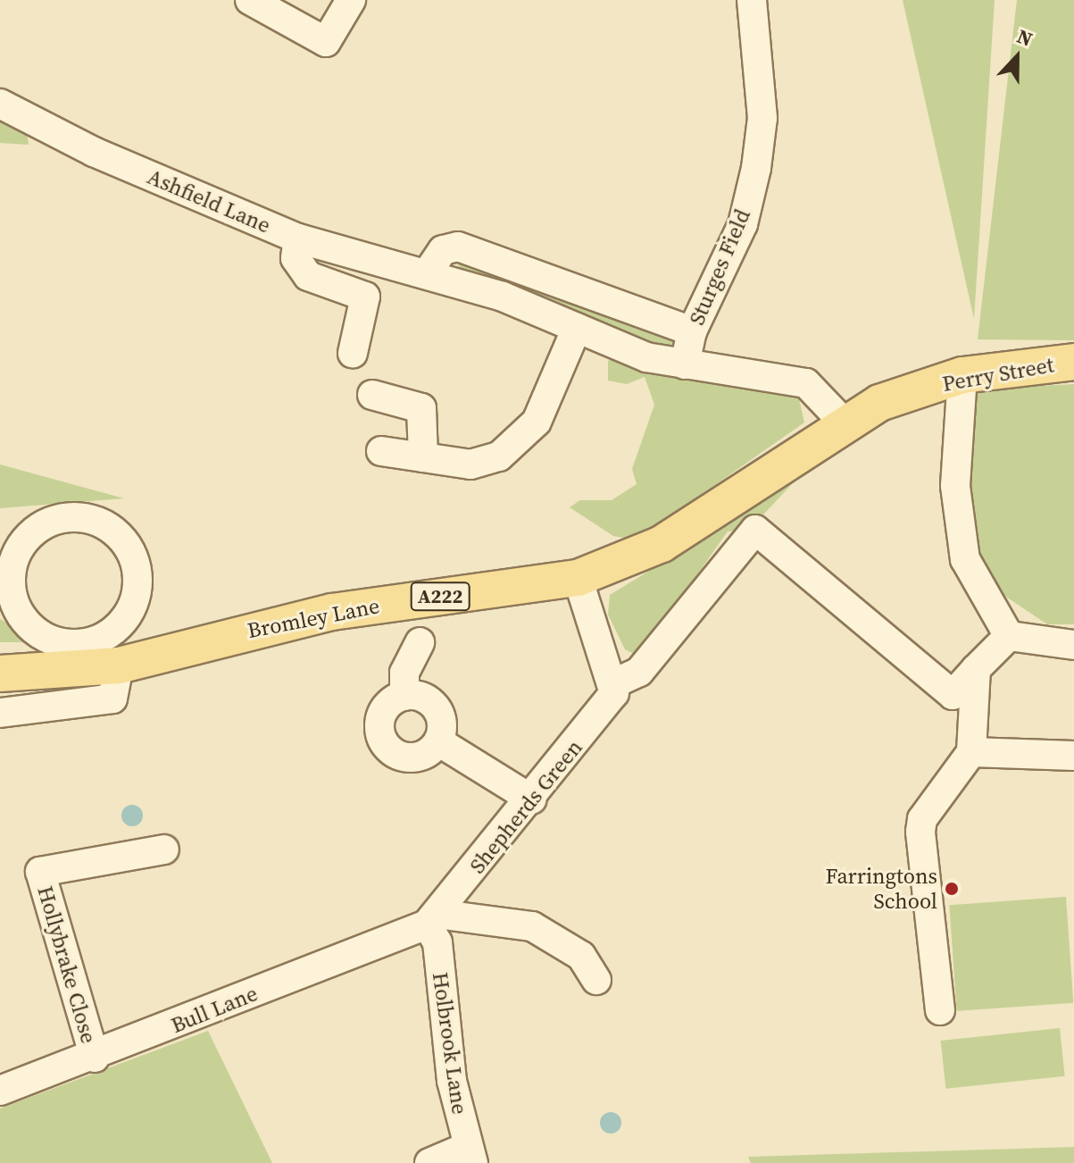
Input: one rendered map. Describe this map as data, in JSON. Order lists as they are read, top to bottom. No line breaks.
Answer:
{"streets":{"main road":["Perry Street","A222","Bromley Lane"],"street":["Ashfield Lane","Sturges Field","Shepherds Green","Hollybrake Close","Bull Lane","Holbrook Lane"]},"crossings":[["Ashfield Lane","Sturges Field"],["Ashfield Lane","Perry Street"],["Ashfield Lane","Bromley Lane"],["Perry Street","Bromley Lane"],["Shepherds Green","Bull Lane"],["Shepherds Green","Holbrook Lane"],["Hollybrake Close","Bull Lane"],["Bull Lane","Holbrook Lane"]],"places":["Farringtons School"],"north":"top"}
